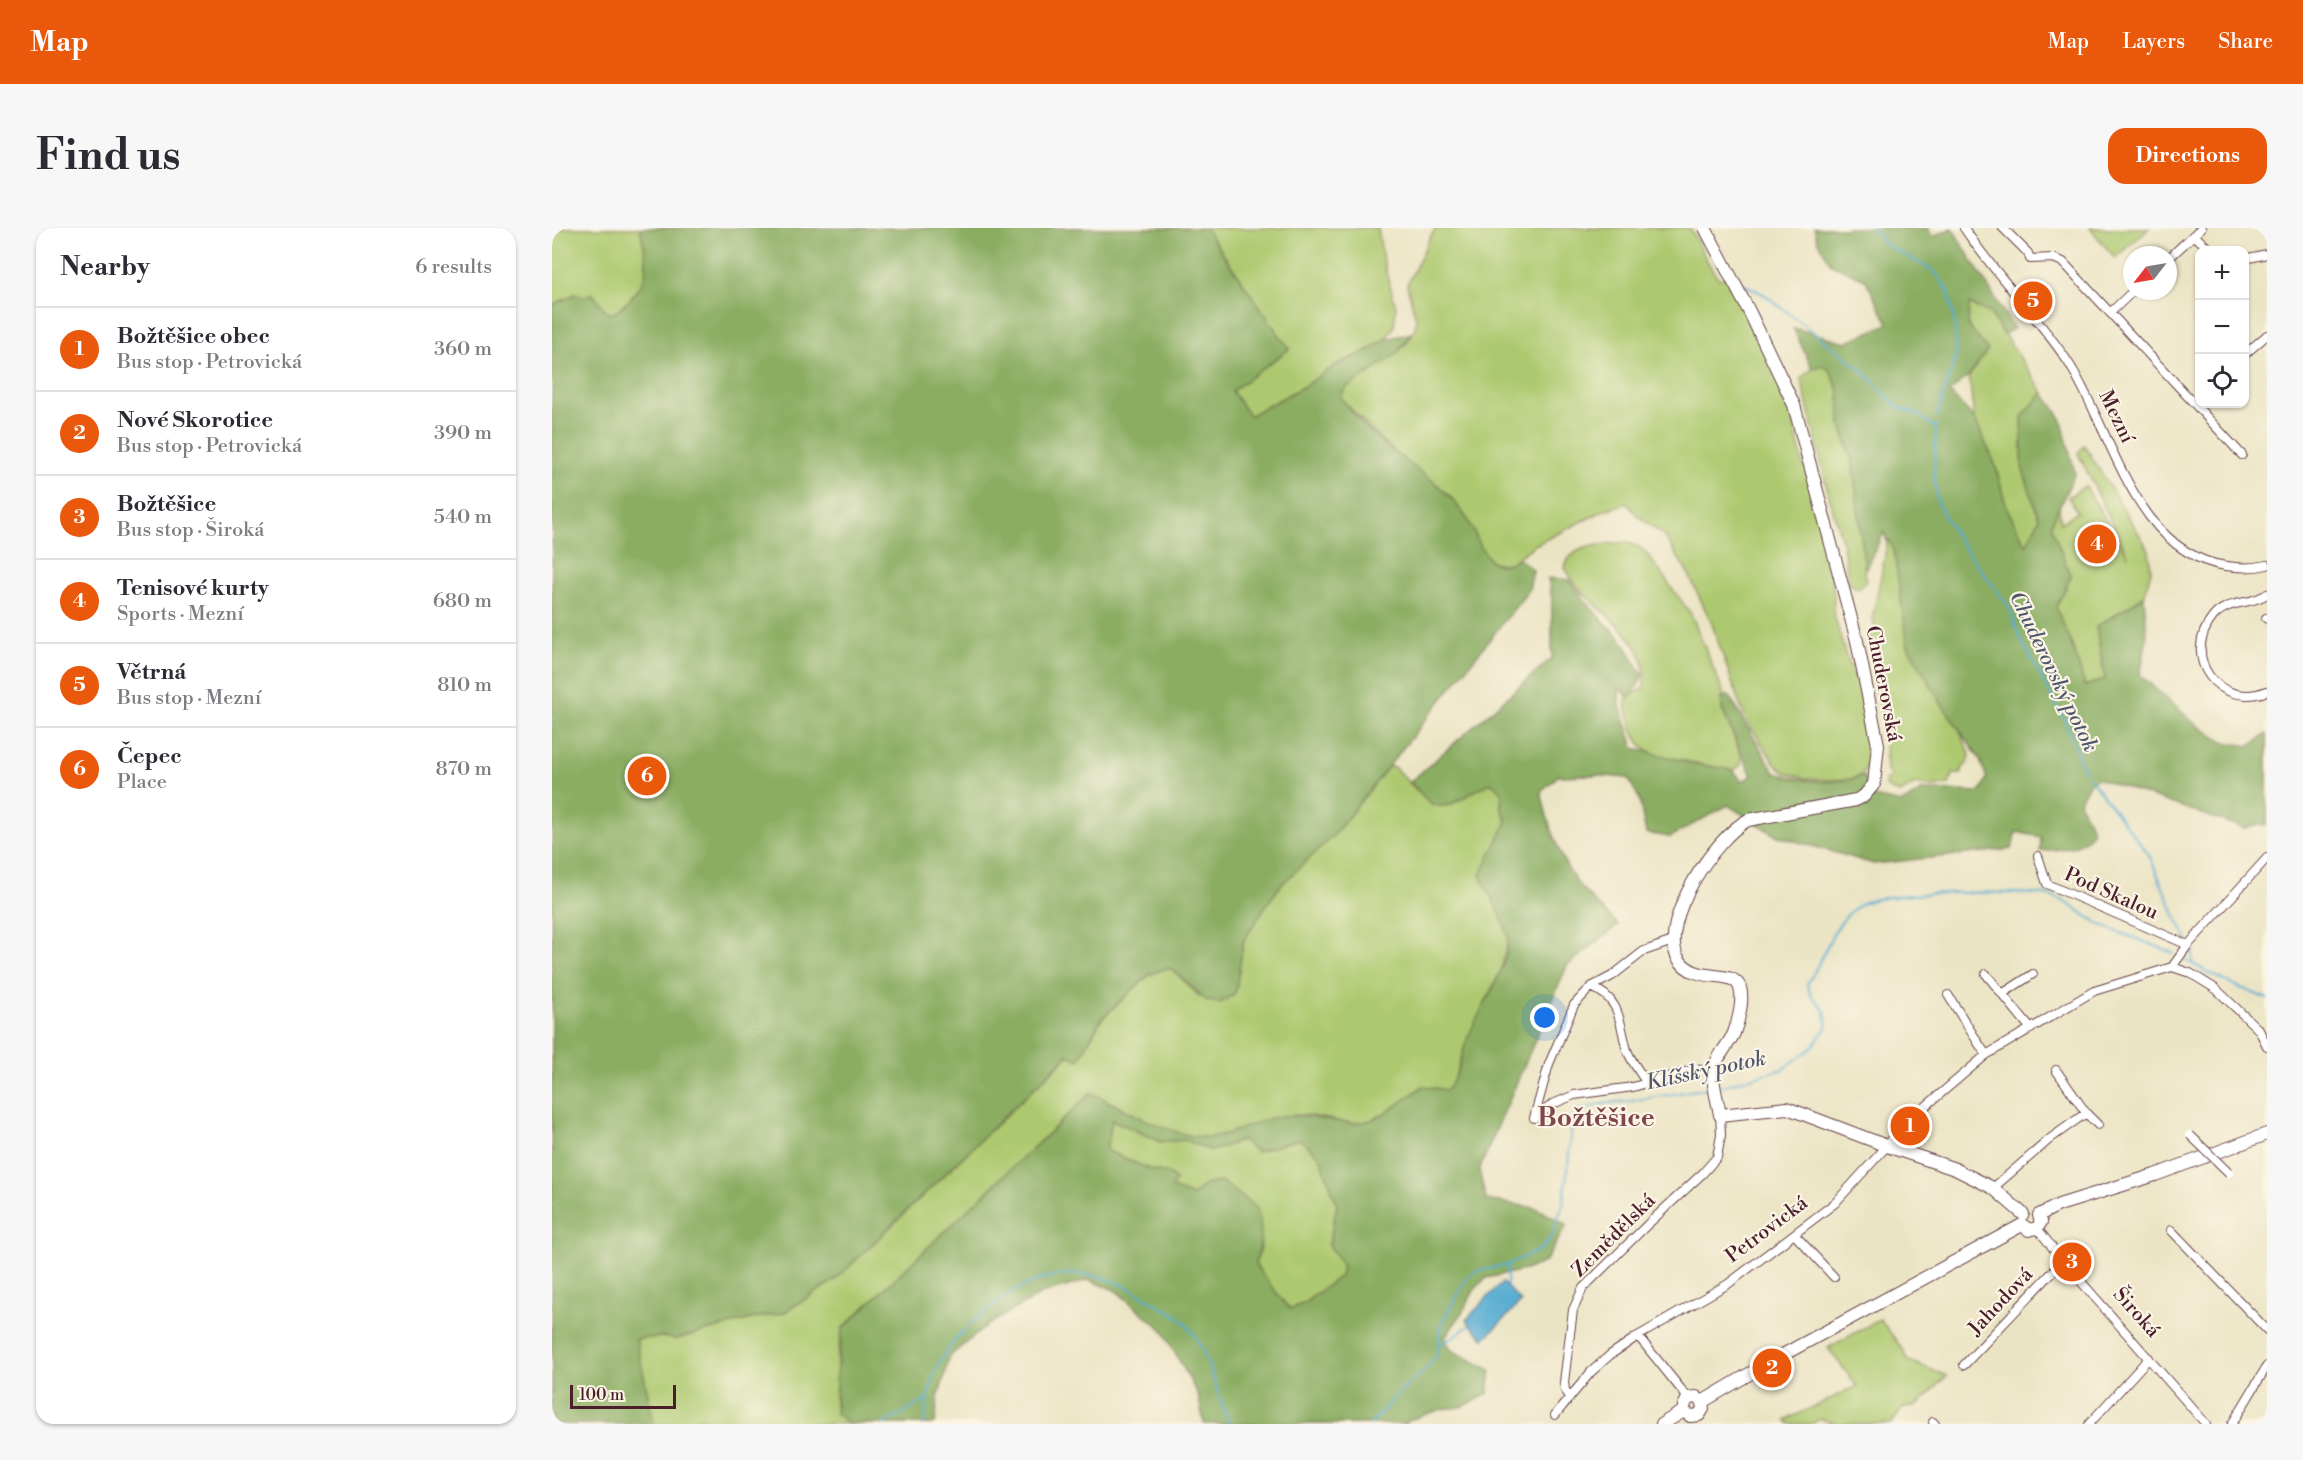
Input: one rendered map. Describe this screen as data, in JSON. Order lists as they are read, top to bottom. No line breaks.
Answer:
{"streets":{"street":["Mezní","Chuderovská","Pod Skalou","Petrovická","Zemědělská","Jahodová","Široká"]},"crossings":[["Petrovická","Zemědělská"],["Jahodová","Široká"]],"districts":["Božtěšice"],"water":["Chuderovský potok","Klíšský potok"],"scale_bar":"100 m","north":"bottom left","page":{"header":"Map","nav":["Map","Layers","Share"],"buttons":"Directions","title":"Find us","heading":["Nearby","6 results"],"map_buttons":["+","−"],"pins":["5","4","6","1","3","2"],"list":[{"mark":"1","name":"Božtěšice obec","note":"Bus stop · Petrovická","value":"360 m"},{"mark":"2","name":"Nové Skorotice","note":"Bus stop · Petrovická","value":"390 m"},{"mark":"3","name":"Božtěšice","note":"Bus stop · Široká","value":"540 m"},{"mark":"4","name":"Tenisové kurty","note":"Sports · Mezní","value":"680 m"},{"mark":"5","name":"Větrná","note":"Bus stop · Mezní","value":"810 m"},{"mark":"6","name":"Čepec","note":"Place","value":"870 m"}],"scale":"100 m"}}
